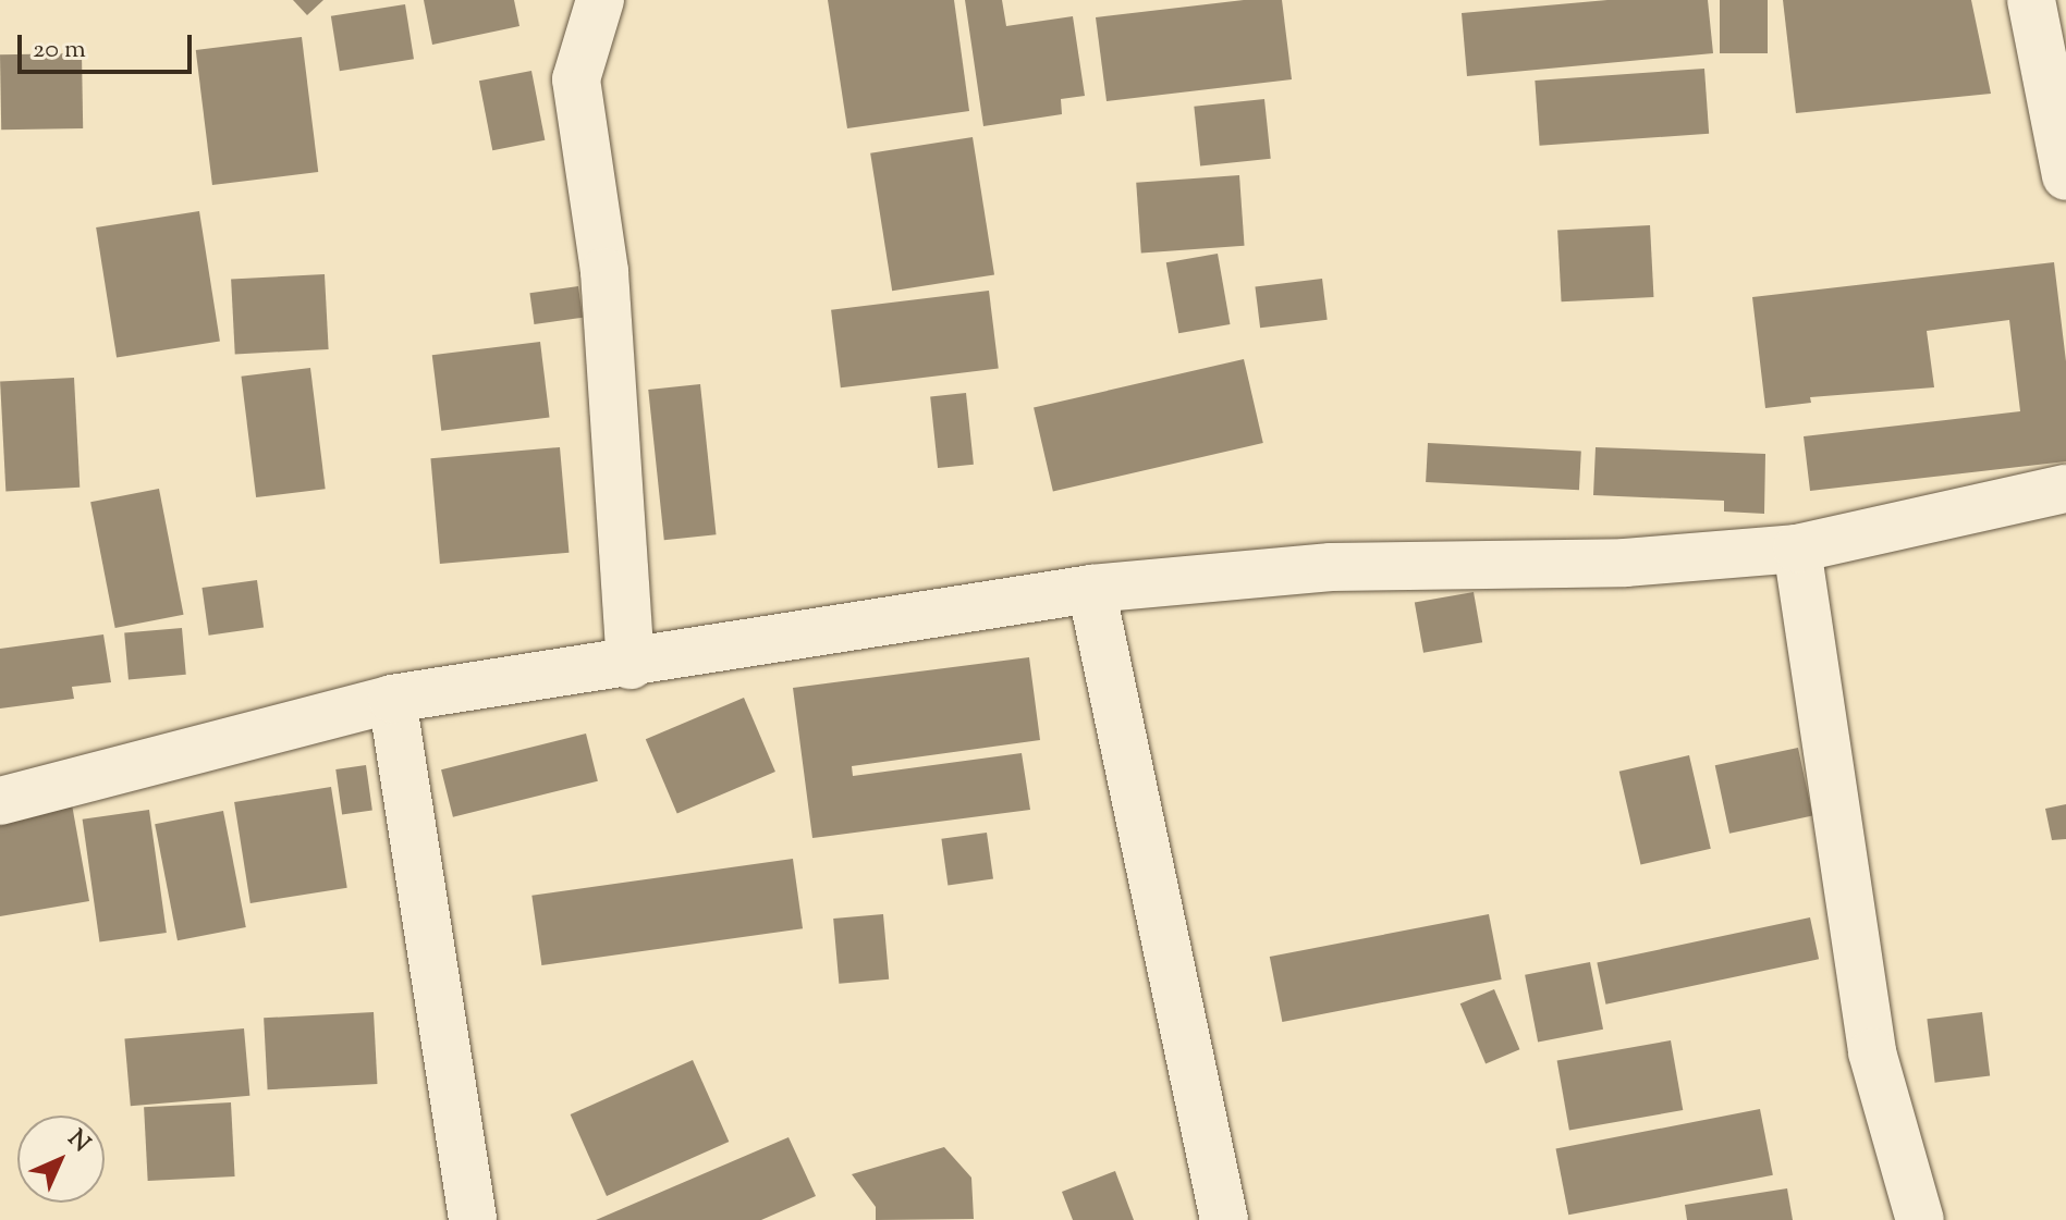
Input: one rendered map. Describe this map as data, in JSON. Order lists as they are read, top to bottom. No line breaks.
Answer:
{"scale_bar":"20 m","north":"top right"}
